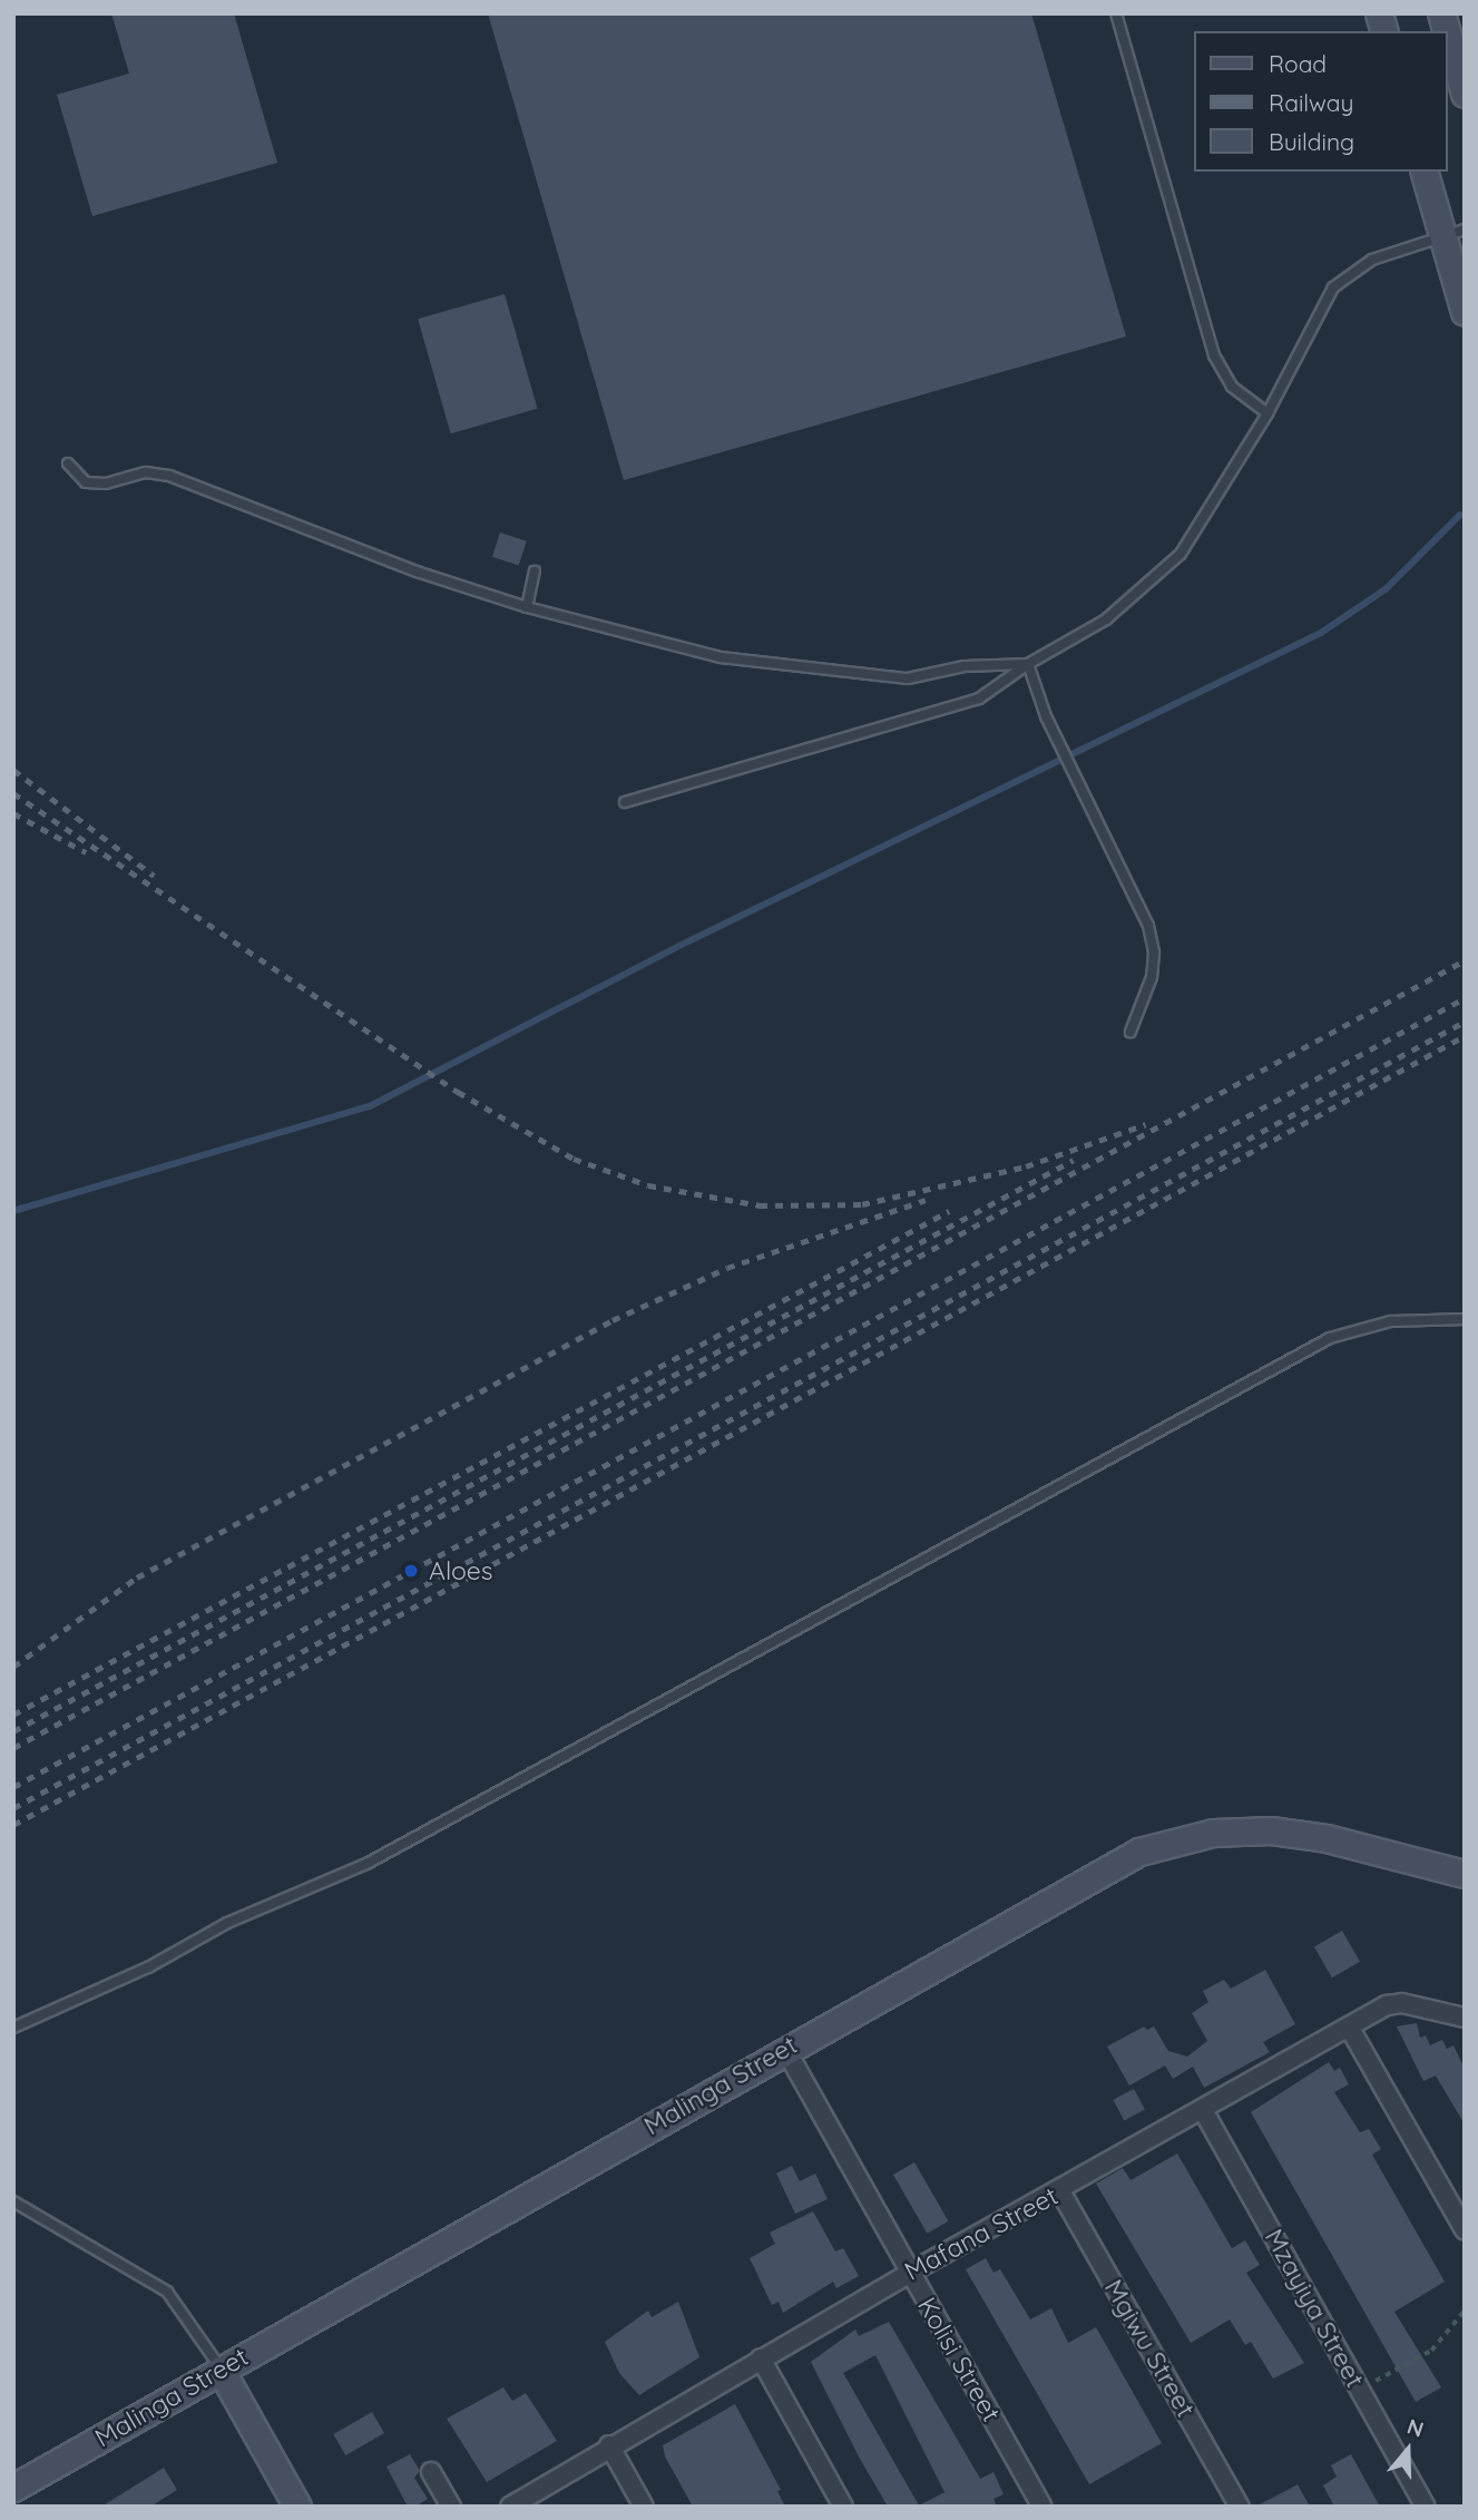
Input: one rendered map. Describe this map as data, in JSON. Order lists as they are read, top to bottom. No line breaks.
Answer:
{"streets":{"street":["Malinga Street","Mafana Street","Mzayiya Street","Mgiwu Street","Kolisi Street"]},"crossings":[["Malinga Street","Kolisi Street"],["Mafana Street","Mzayiya Street"],["Mafana Street","Mgiwu Street"],["Mafana Street","Kolisi Street"]],"places":["Aloes"],"legend":["Road","Railway","Building"],"north":"top"}
